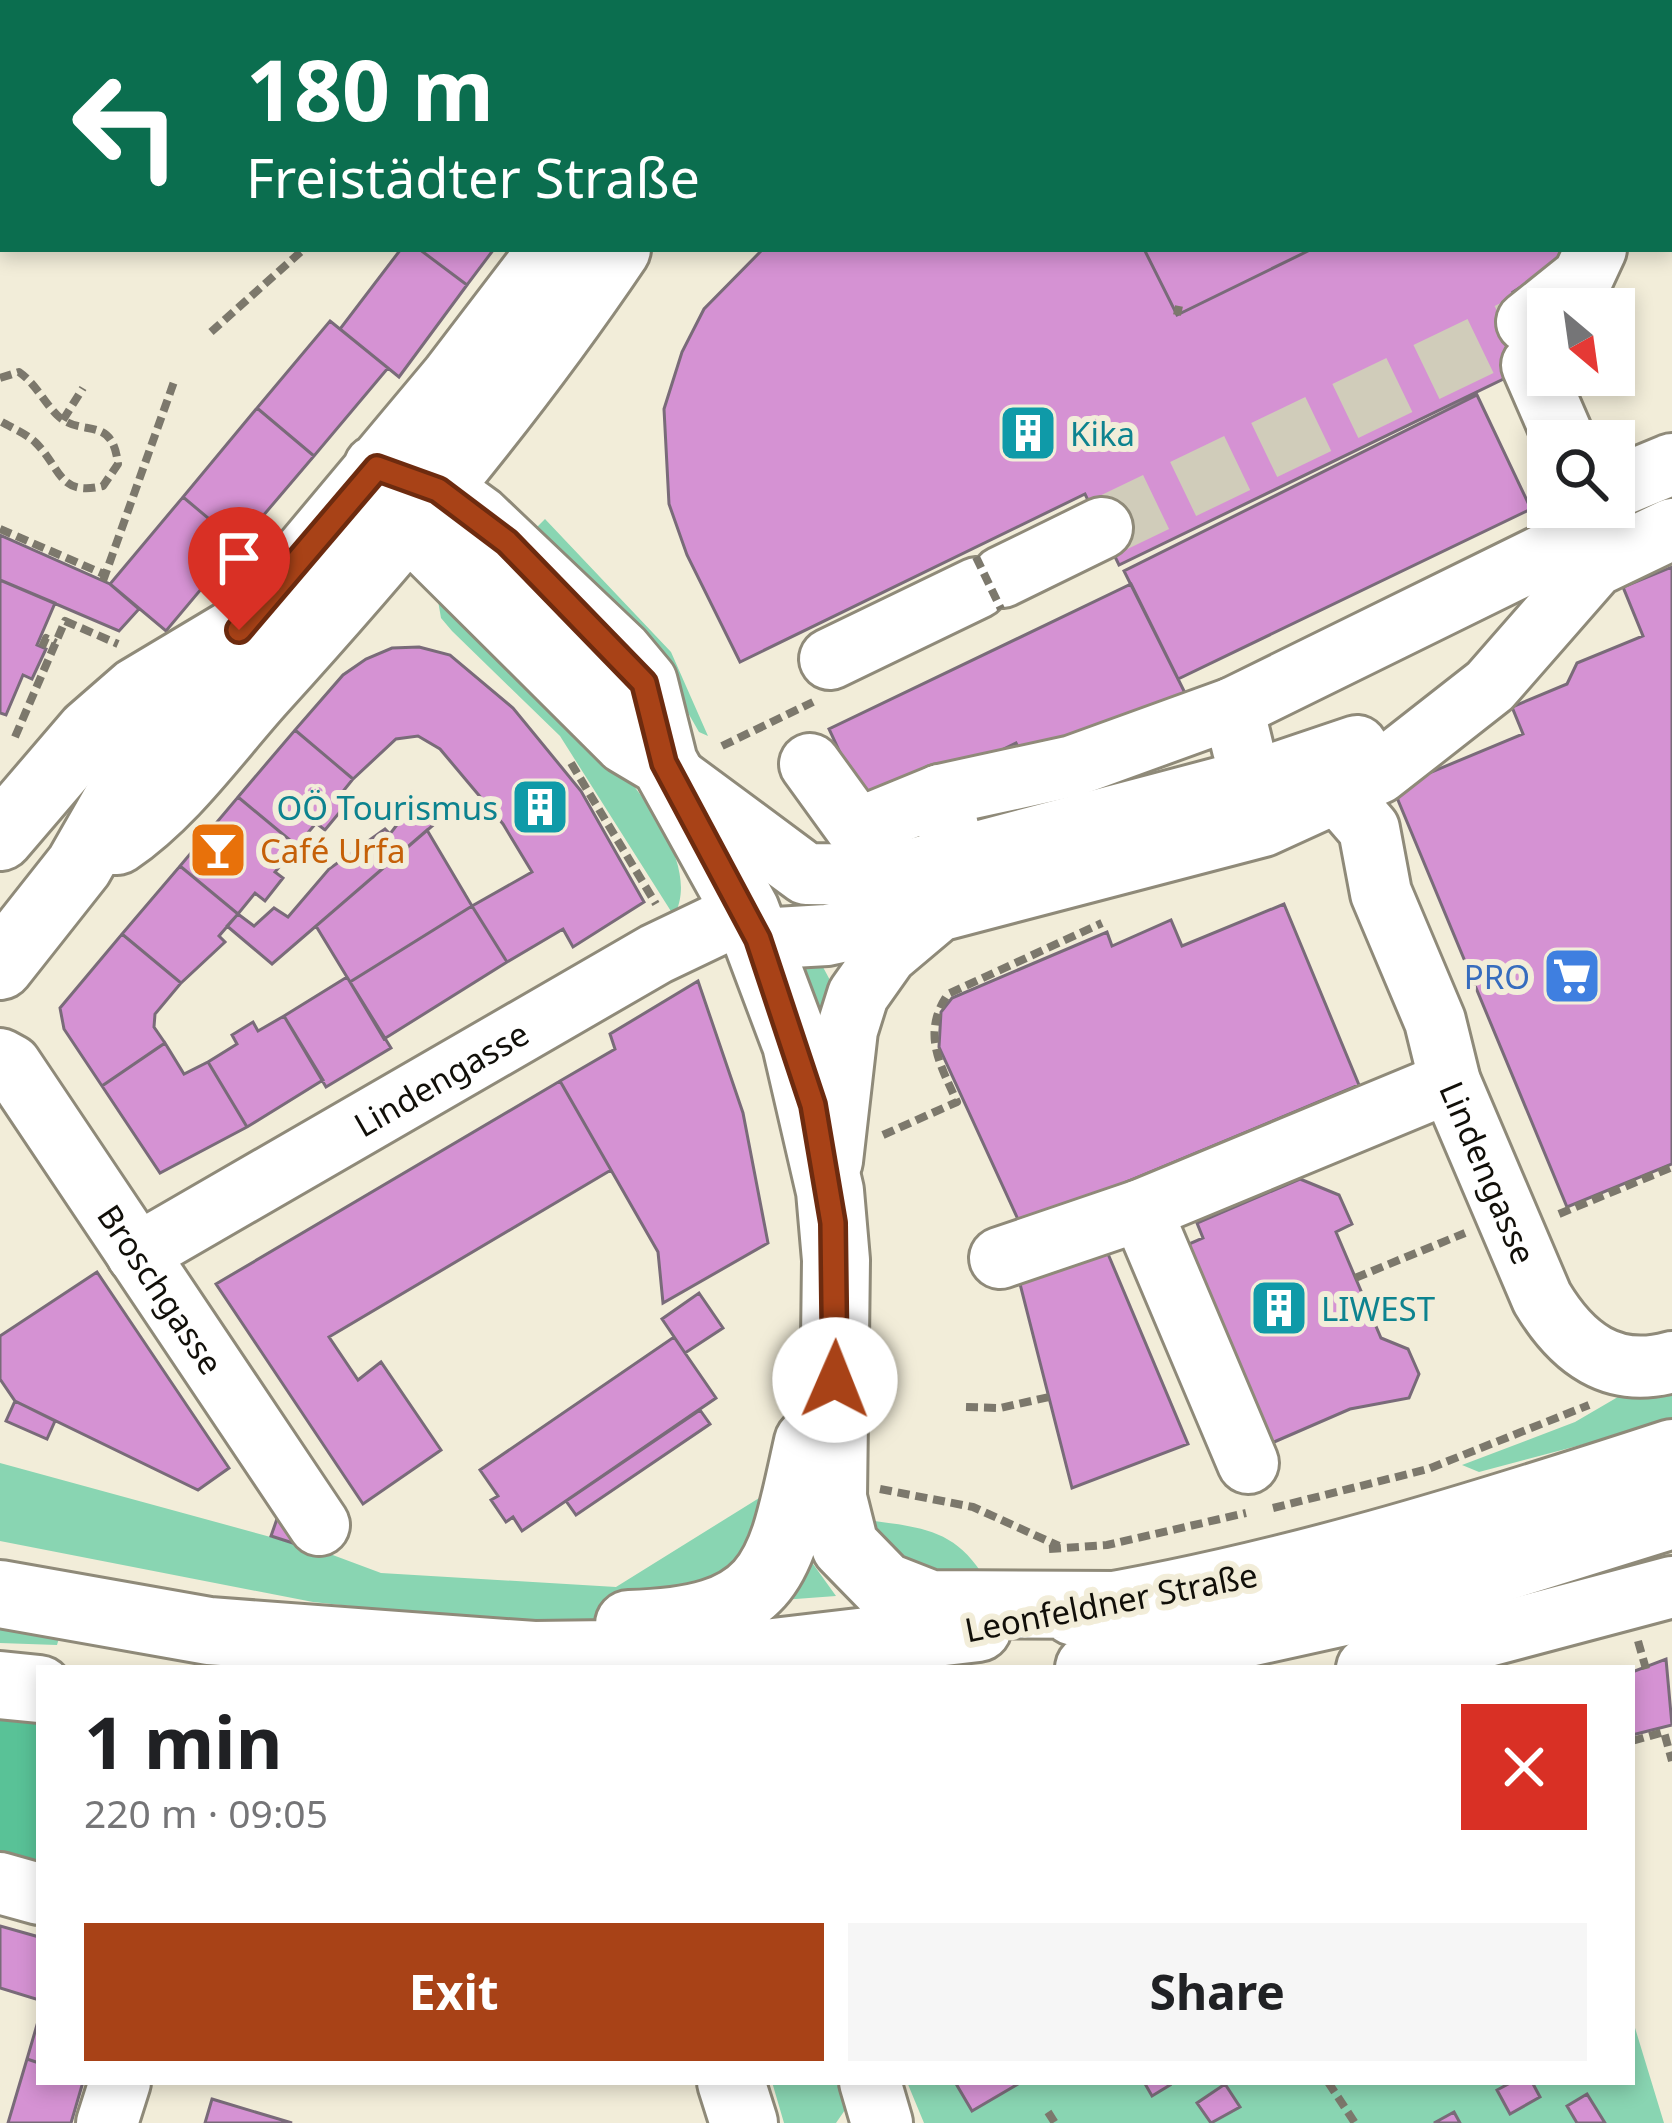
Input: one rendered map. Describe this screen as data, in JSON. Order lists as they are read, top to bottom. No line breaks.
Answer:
{"streets":{"main road":["Leonfeldner Straße"],"street":["Lindengasse","Broschgasse"]},"crossings":[["Lindengasse","Broschgasse"]],"places":{"building":["Kika","OÖ Tourismus","LIWEST"],"bar":["Café Urfa"],"supermarket":["PRO"]},"north":"bottom right","page":{"turn":["180 m","Freistädter Straße"],"heading":["1 min","220 m · 09:05"],"buttons":["Exit","Share"]}}
